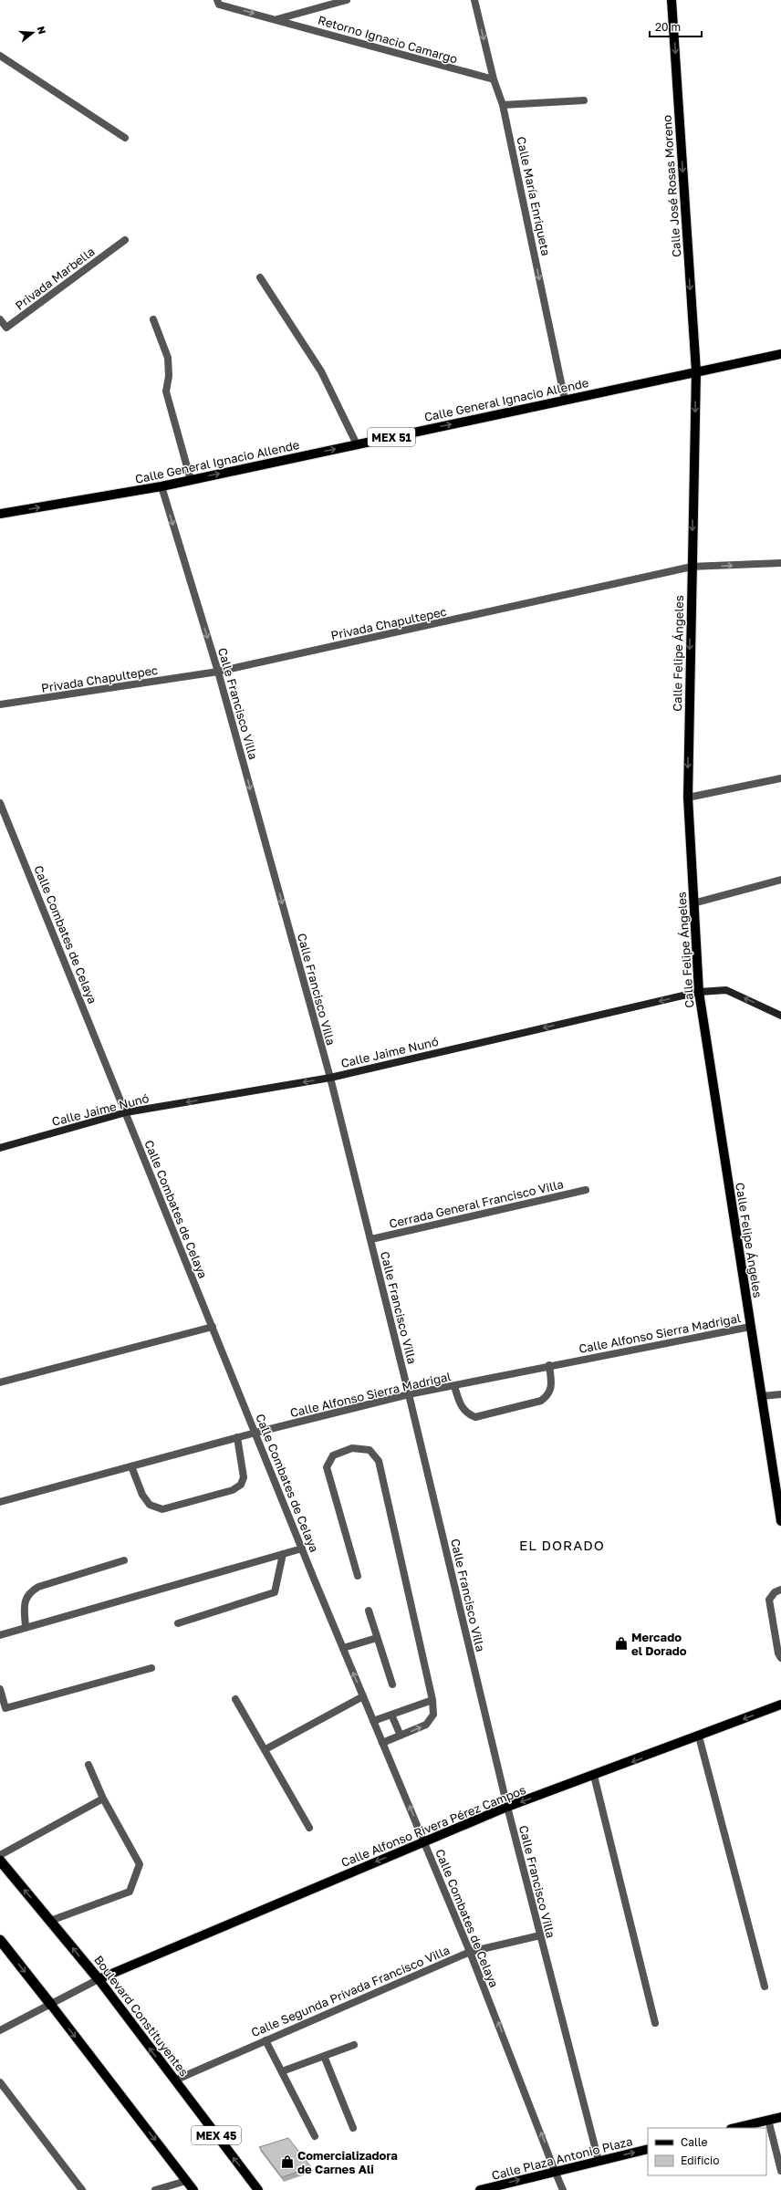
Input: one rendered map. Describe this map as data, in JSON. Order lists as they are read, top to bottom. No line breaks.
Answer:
{"streets":{"highway":["Boulevard Constituyentes","MEX 45"],"main road":["Calle José Rosas Moreno","Calle General Ignacio Allende","MEX 51","Calle Felipe Ángeles","Calle Jaime Nunó","Calle Alfonso Rivera Pérez Campos","Calle Plaza Antonio Plaza"],"street":["Retorno Ignacio Camargo","Calle María Enriqueta","Privada Marbella","Privada Chapultepec","Calle Francisco Villa","Calle Combates de Celaya","Cerrada General Francisco Villa","Calle Alfonso Sierra Madrigal","Calle Segunda Privada Francisco Villa"]},"crossings":[["Retorno Ignacio Camargo","Calle María Enriqueta"],["Calle José Rosas Moreno","Calle General Ignacio Allende"],["Calle José Rosas Moreno","Calle Felipe Ángeles"],["Calle María Enriqueta","Calle General Ignacio Allende"],["Calle General Ignacio Allende","Calle Felipe Ángeles"],["Calle General Ignacio Allende","Calle Francisco Villa"],["Privada Chapultepec","Calle Felipe Ángeles"],["Privada Chapultepec","Calle Francisco Villa"],["Calle Felipe Ángeles","Calle Jaime Nunó"],["Calle Felipe Ángeles","Calle Alfonso Sierra Madrigal"],["Calle Francisco Villa","Calle Jaime Nunó"],["Calle Francisco Villa","Cerrada General Francisco Villa"],["Calle Francisco Villa","Calle Alfonso Sierra Madrigal"],["Calle Francisco Villa","Calle Alfonso Rivera Pérez Campos"],["Calle Francisco Villa","Calle Segunda Privada Francisco Villa"],["Calle Francisco Villa","Calle Plaza Antonio Plaza"],["Calle Combates de Celaya","Calle Jaime Nunó"],["Calle Combates de Celaya","Calle Alfonso Sierra Madrigal"],["Calle Combates de Celaya","Calle Alfonso Rivera Pérez Campos"],["Calle Combates de Celaya","Calle Segunda Privada Francisco Villa"],["Calle Combates de Celaya","Calle Plaza Antonio Plaza"],["Calle Alfonso Rivera Pérez Campos","Boulevard Constituyentes"],["Calle Segunda Privada Francisco Villa","Boulevard Constituyentes"]],"one_way":["Calle José Rosas Moreno","Calle María Enriqueta","Calle General Ignacio Allende","Calle Felipe Ángeles","Calle Francisco Villa","Calle Jaime Nunó","Calle Alfonso Rivera Pérez Campos","Boulevard Constituyentes","Calle Plaza Antonio Plaza"],"districts":["EL DORADO"],"places":{"shop":["Mercado el Dorado","Comercializadora de Carnes Ali"]},"legend":["Calle","Edificio"],"scale_bar":"20 m","north":"right"}
